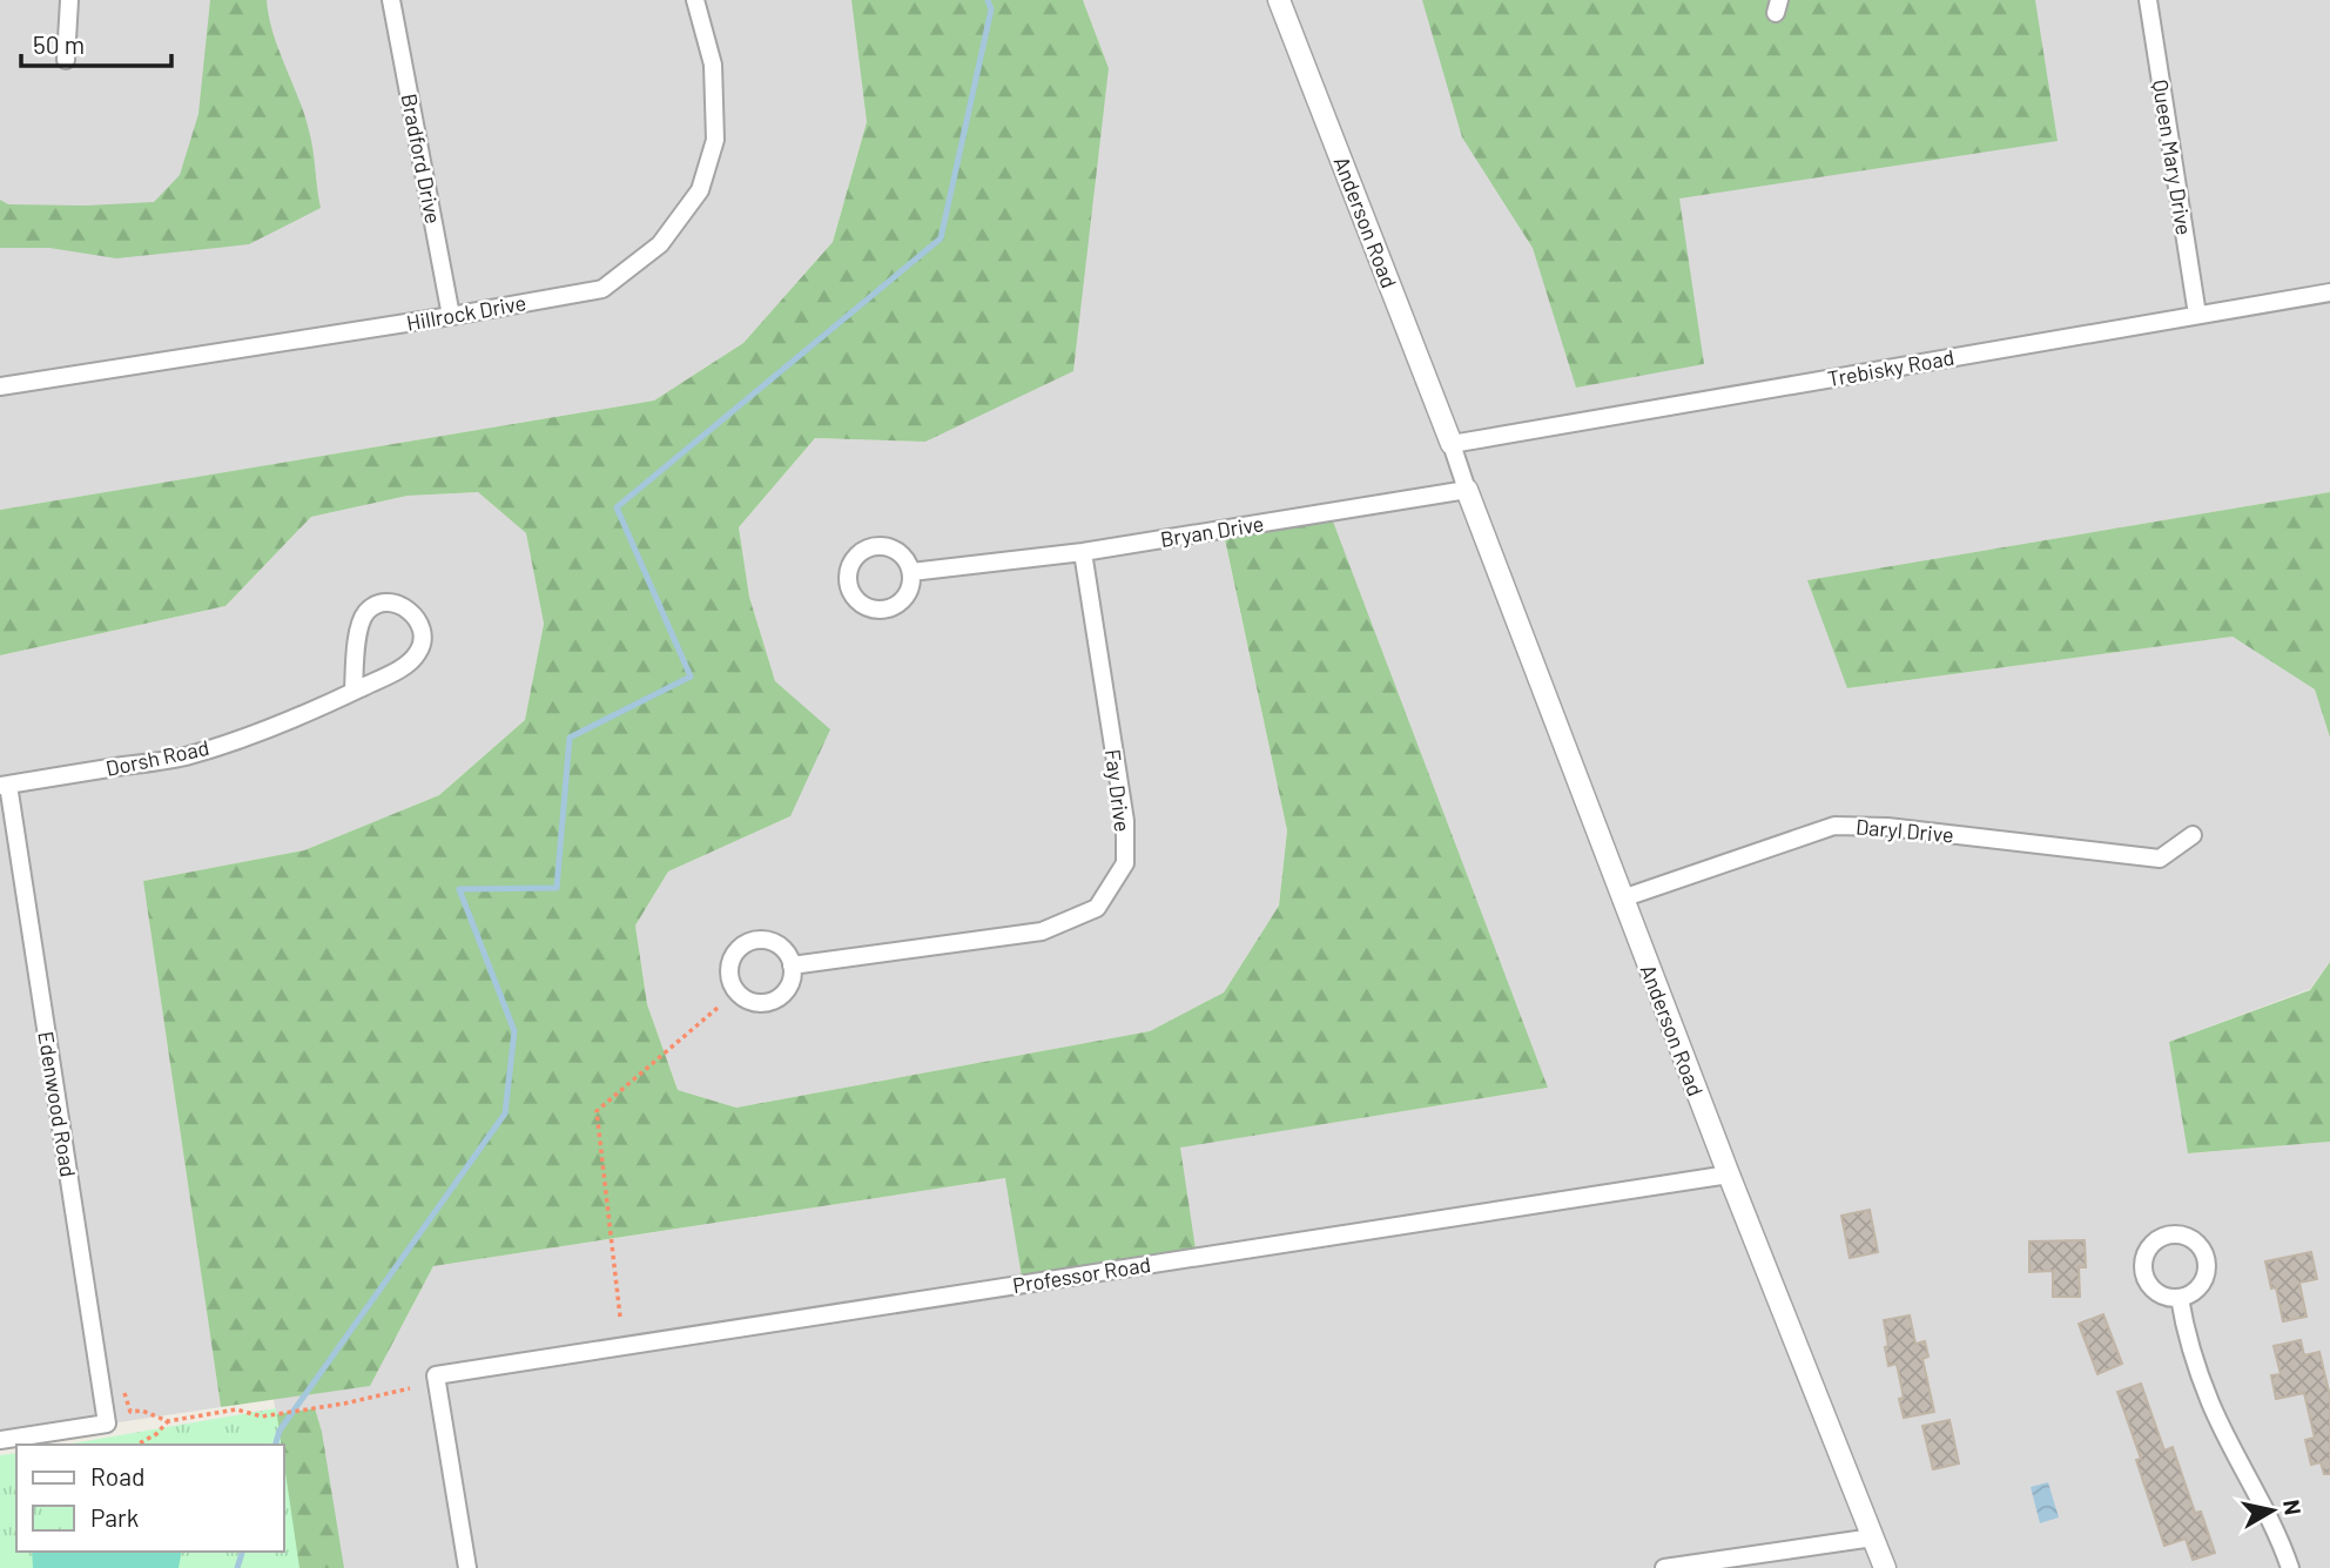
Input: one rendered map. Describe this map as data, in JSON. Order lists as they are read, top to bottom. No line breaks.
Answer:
{"streets":{"street":["Queen Mary Drive","Bradford Drive","Anderson Road","Hillrock Drive","Trebisky Road","Bryan Drive","Dorsh Road","Fay Drive","Daryl Drive","Edenwood Road","Professor Road"]},"crossings":[["Queen Mary Drive","Trebisky Road"],["Bradford Drive","Hillrock Drive"],["Anderson Road","Trebisky Road"],["Anderson Road","Bryan Drive"],["Anderson Road","Daryl Drive"],["Anderson Road","Professor Road"],["Bryan Drive","Fay Drive"],["Dorsh Road","Edenwood Road"]],"legend":["Road","Park"],"scale_bar":"50 m","north":"right"}
